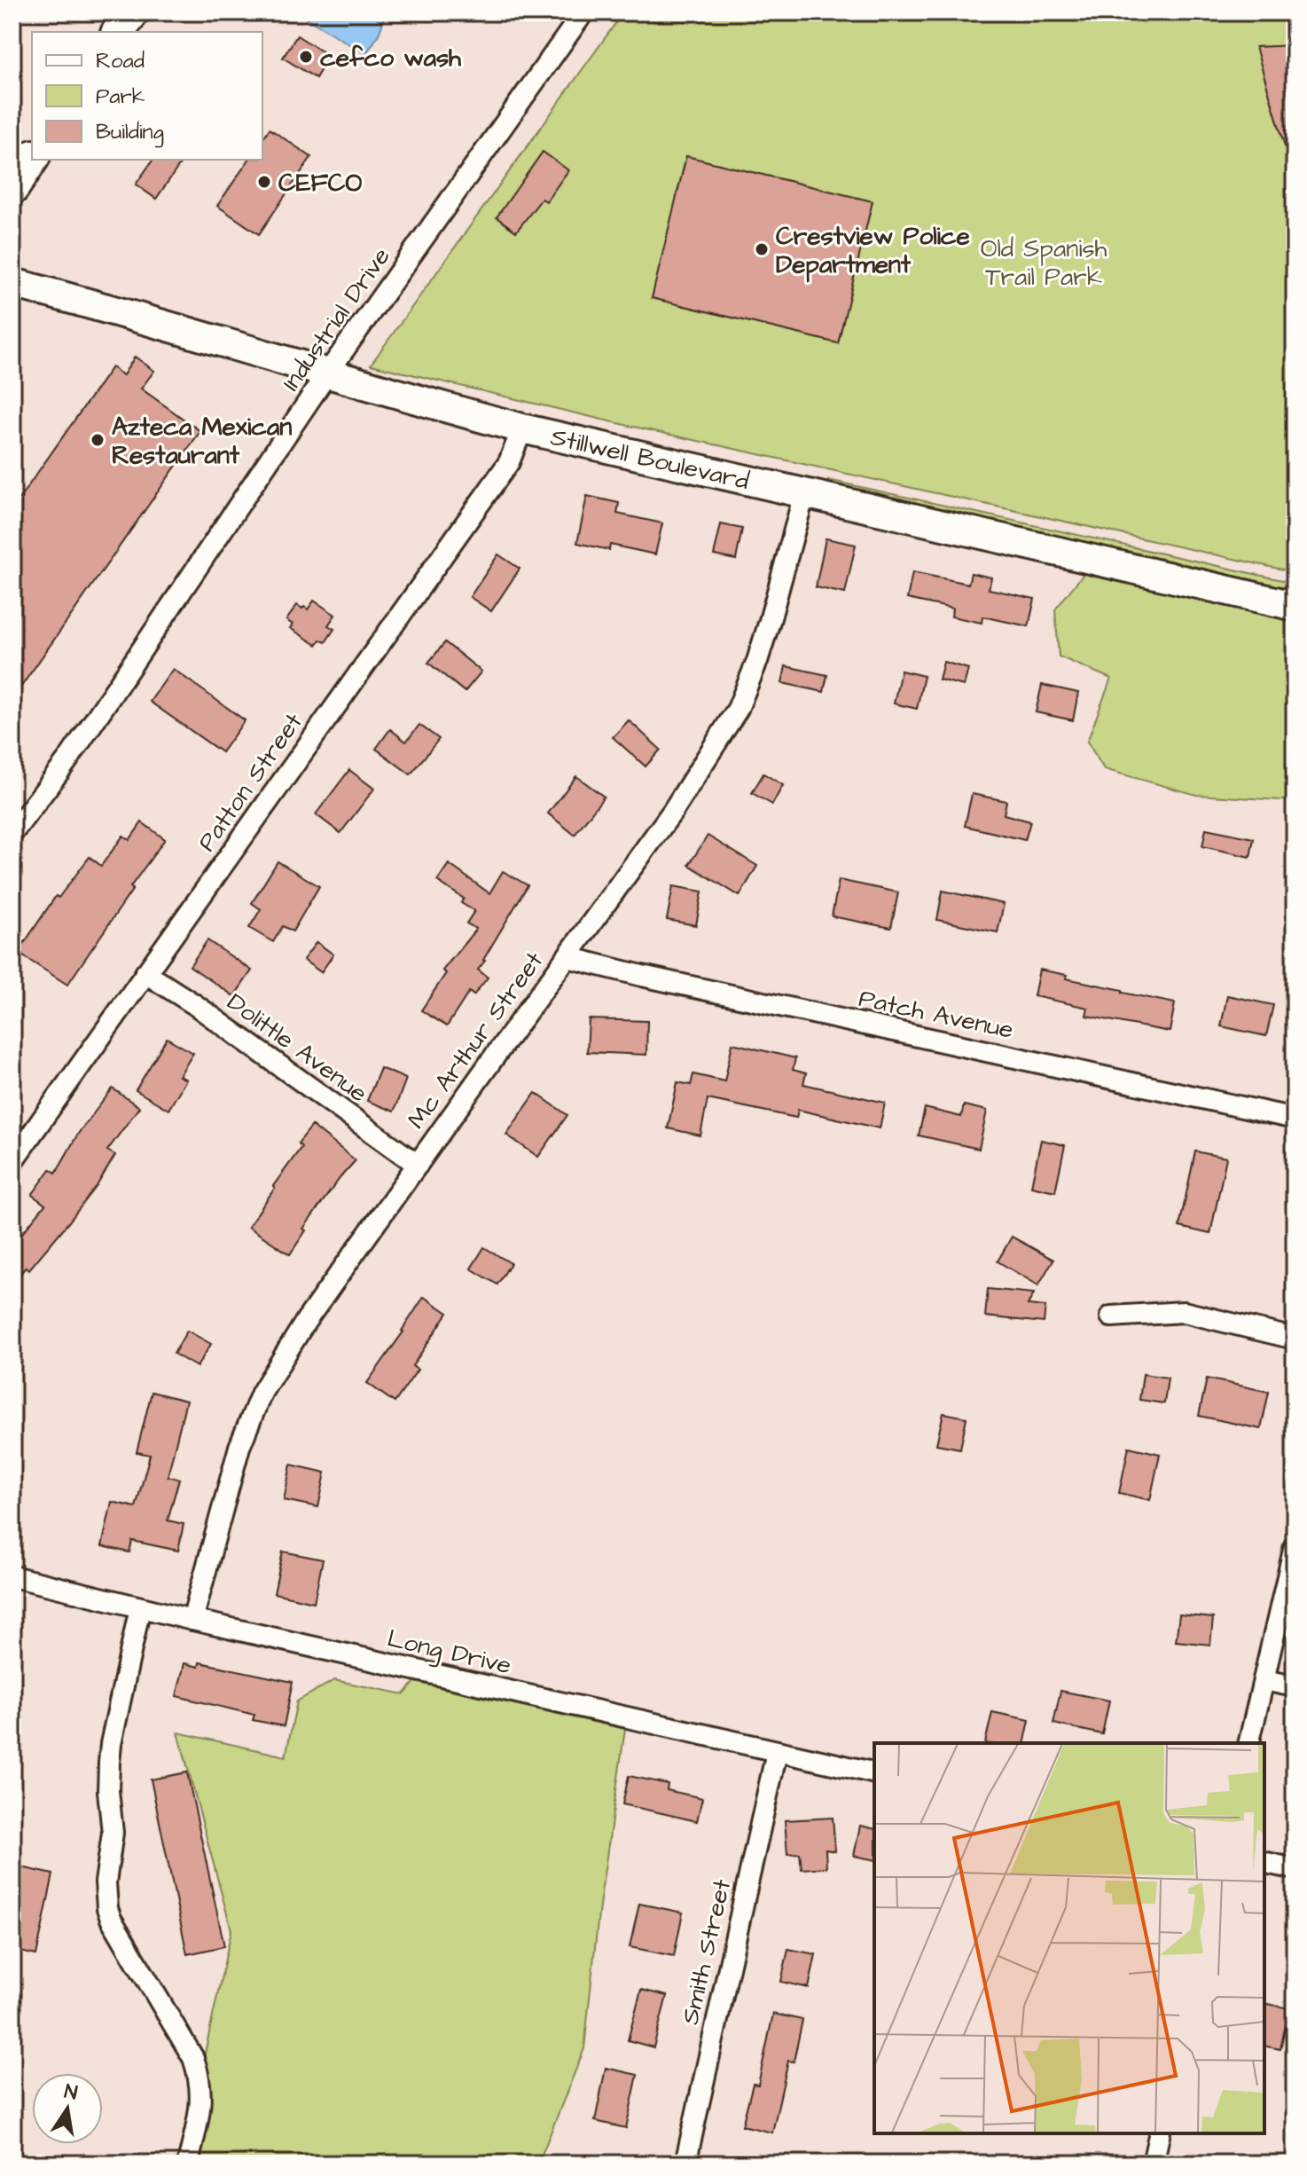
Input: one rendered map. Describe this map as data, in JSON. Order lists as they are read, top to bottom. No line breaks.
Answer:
{"streets":{"street":["Industrial Drive","Stillwell Boulevard","Patton Street","Patch Avenue","Mc Arthur Street","Dolittle Avenue","Long Drive","Smith Street"]},"crossings":[["Industrial Drive","Stillwell Boulevard"],["Stillwell Boulevard","Patton Street"],["Stillwell Boulevard","Mc Arthur Street"],["Patton Street","Dolittle Avenue"],["Patch Avenue","Mc Arthur Street"],["Mc Arthur Street","Dolittle Avenue"],["Mc Arthur Street","Long Drive"],["Long Drive","Smith Street"]],"parks":["Old Spanish Trail Park"],"places":["cefco wash","CEFCO","Crestview Police Department","Azteca Mexican Restaurant"],"legend":["Road","Park","Building"],"north":"top"}
